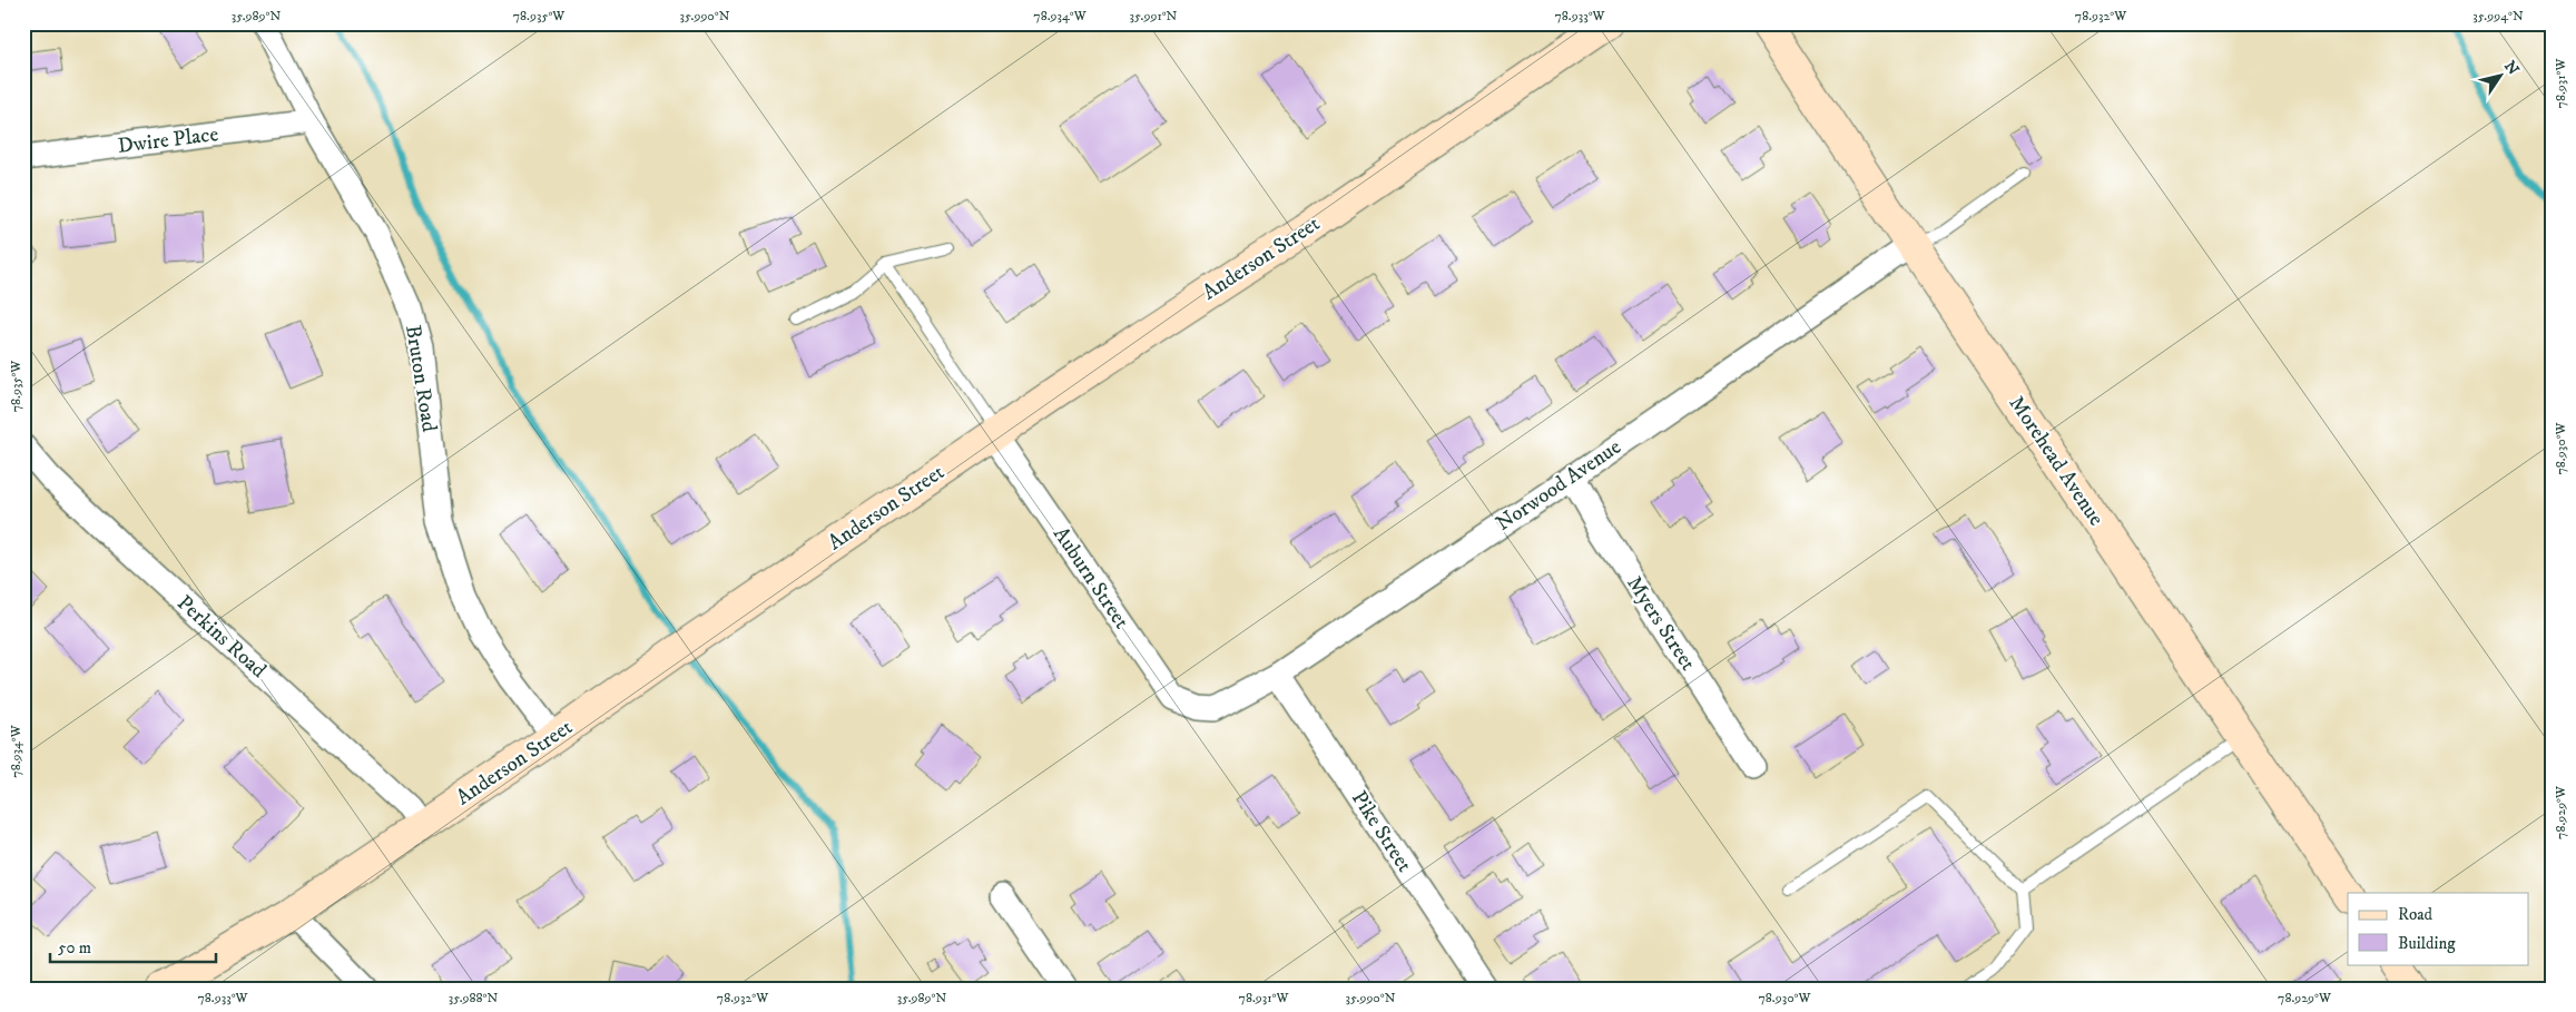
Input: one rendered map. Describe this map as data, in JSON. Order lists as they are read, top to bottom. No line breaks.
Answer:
{"streets":{"street":["Dwire Place","Anderson Street","Bruton Road","Morehead Avenue","Norwood Avenue","Auburn Street","Myers Street","Perkins Road","Pike Street"]},"crossings":[["Dwire Place","Bruton Road"],["Anderson Street","Bruton Road"],["Anderson Street","Auburn Street"],["Anderson Street","Perkins Road"],["Morehead Avenue","Norwood Avenue"],["Norwood Avenue","Auburn Street"],["Norwood Avenue","Myers Street"],["Norwood Avenue","Pike Street"]],"legend":["Road","Building"],"scale_bar":"50 m","north":"top right","coordinates":["35.989°N","78.935°W","35.990°N","78.934°W","35.991°N","78.933°W","78.932°W","35.994°N","78.931°W","78.930°W","78.929°W","35.988°N"]}
